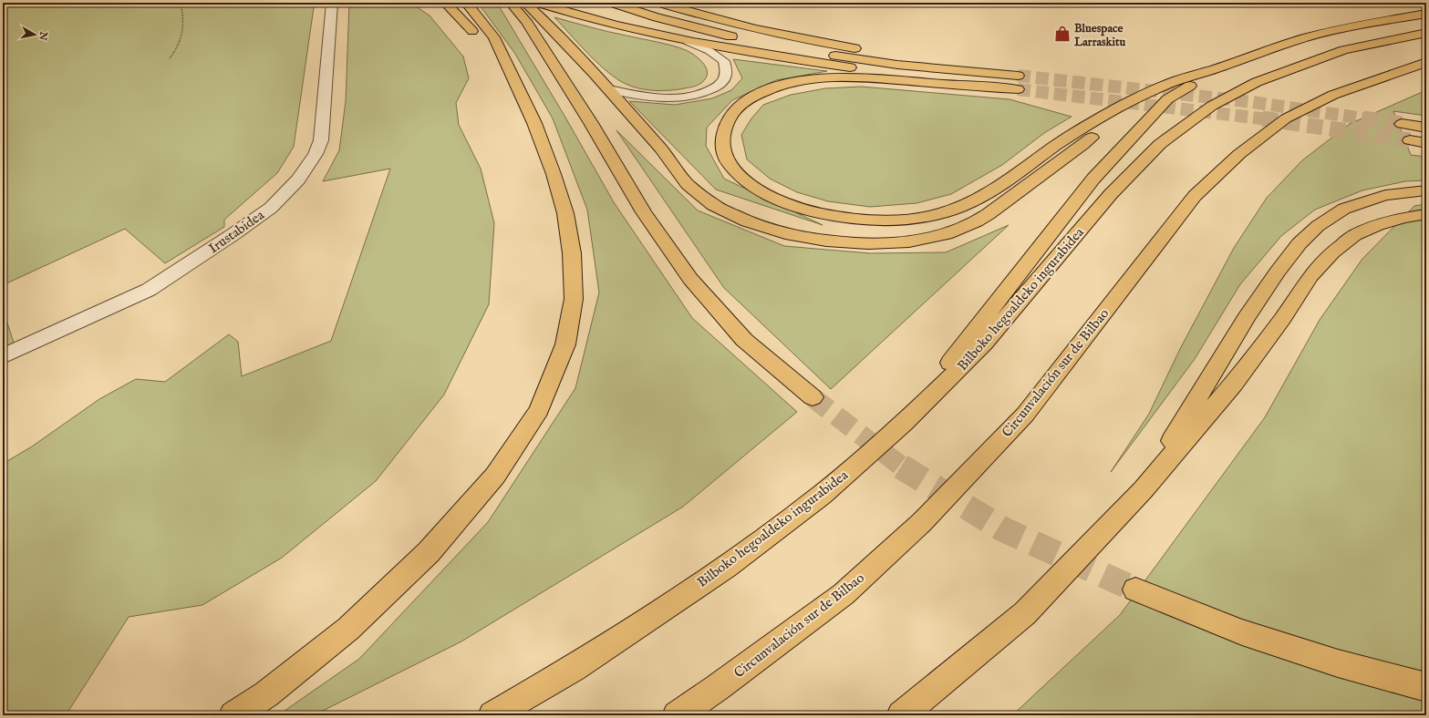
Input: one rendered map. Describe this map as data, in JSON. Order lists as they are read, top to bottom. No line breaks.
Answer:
{"streets":{"highway":["Bilboko hegoaldeko ingurabidea","Circunvalación sur de Bilbao"],"street":["Irustabidea"]},"places":{"shop":["Bluespace Larraskitu"]},"north":"right"}
